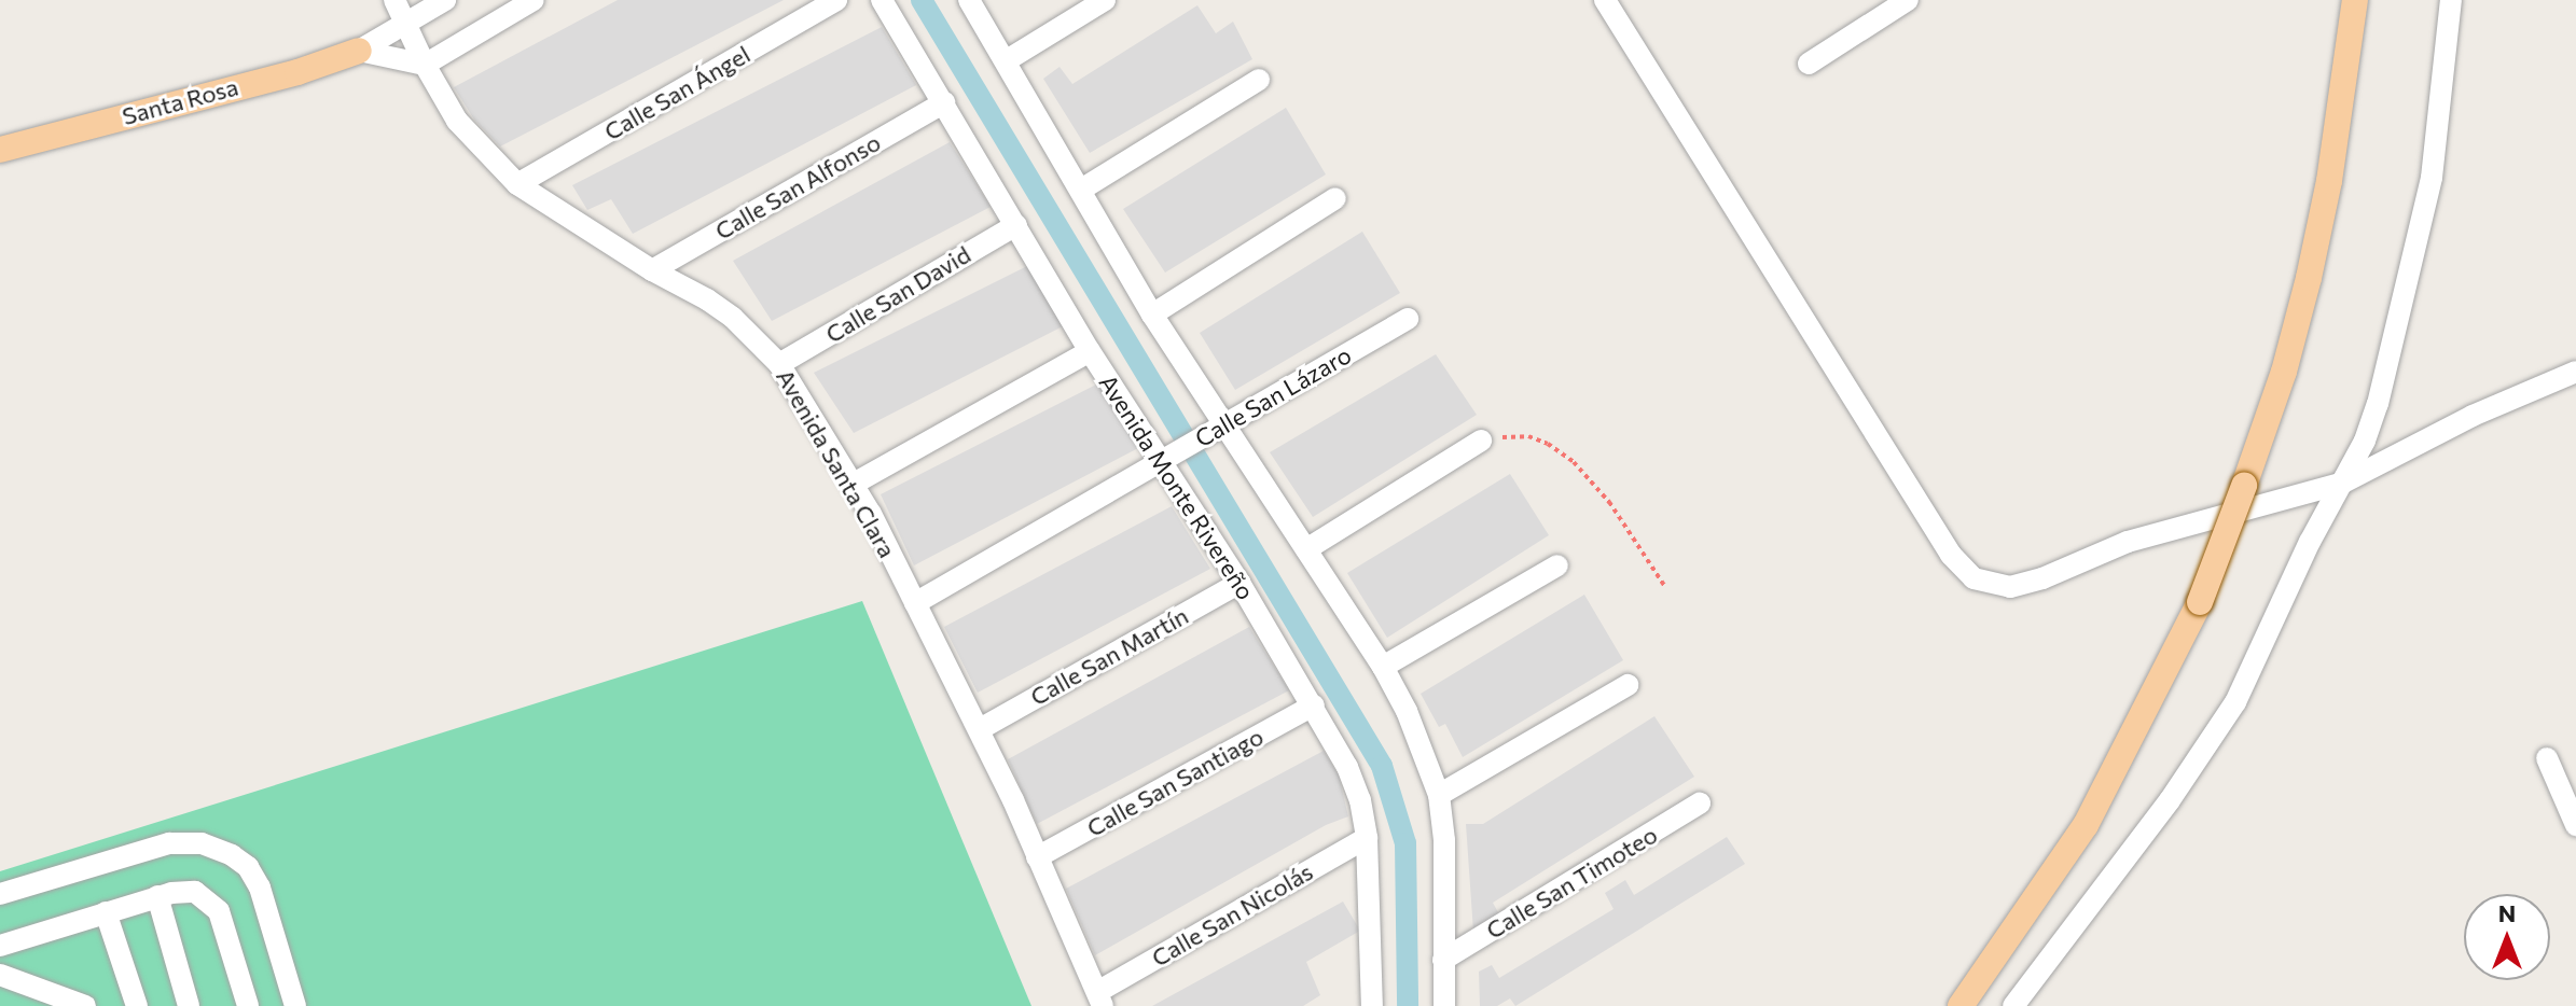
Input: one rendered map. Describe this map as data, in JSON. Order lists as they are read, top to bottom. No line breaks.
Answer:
{"streets":{"main road":["Santa Rosa"],"street":["Calle San Ángel","Calle San Alfonso","Calle San David","Calle San Lázaro","Avenida Santa Clara","Avenida Monte Rivereño","Calle San Martín","Calle San Santiago","Calle San Timoteo","Calle San Nicolás"]},"crossings":[["Calle San Ángel","Avenida Santa Clara"],["Calle San Alfonso","Avenida Santa Clara"],["Calle San Alfonso","Avenida Monte Rivereño"],["Calle San David","Avenida Santa Clara"],["Calle San David","Avenida Monte Rivereño"],["Calle San Lázaro","Avenida Santa Clara"],["Calle San Lázaro","Avenida Monte Rivereño"],["Avenida Santa Clara","Calle San Martín"],["Avenida Santa Clara","Calle San Santiago"],["Avenida Santa Clara","Calle San Nicolás"],["Avenida Monte Rivereño","Calle San Martín"],["Avenida Monte Rivereño","Calle San Santiago"],["Avenida Monte Rivereño","Calle San Nicolás"]],"north":"top"}
